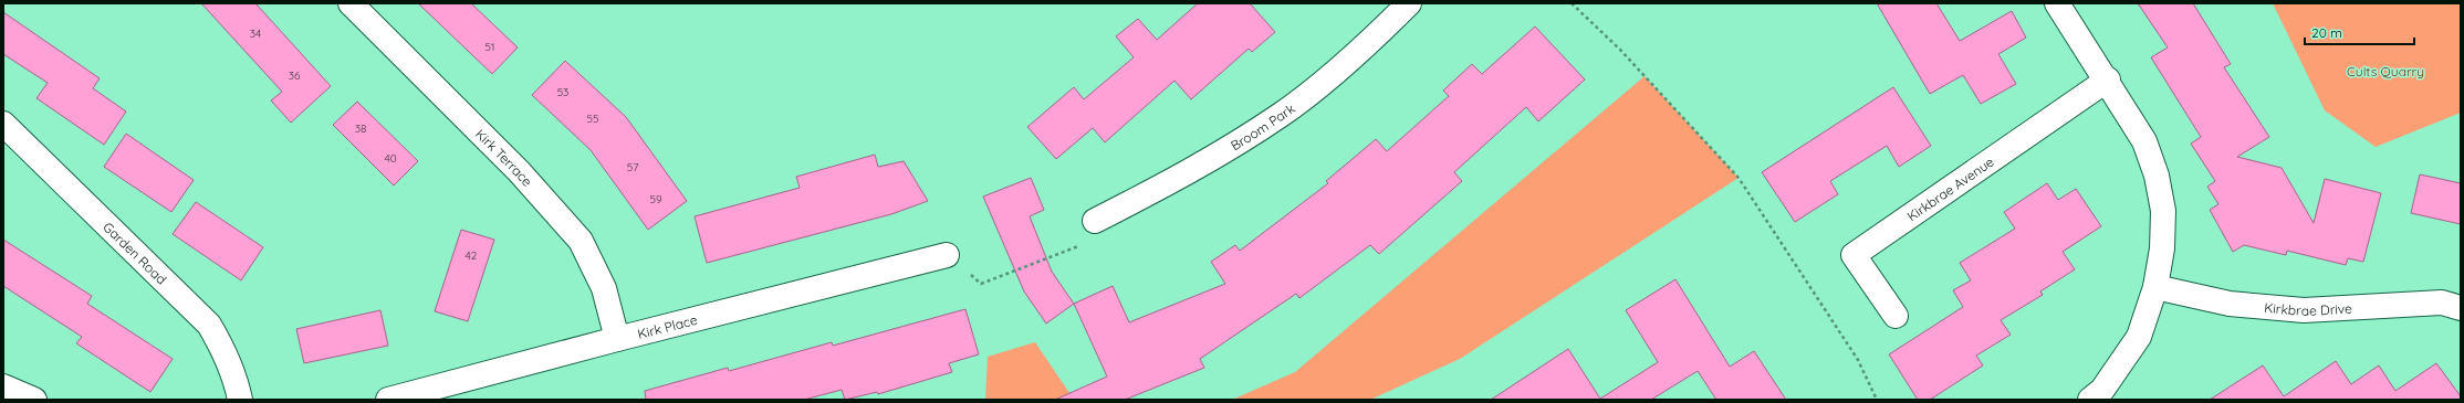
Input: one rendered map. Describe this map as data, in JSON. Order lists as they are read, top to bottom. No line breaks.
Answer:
{"streets":{"street":["Broom Park","Kirk Terrace","Kirkbrae Avenue","Garden Road","Kirkbrae Drive","Kirk Place"]},"crossings":[["Kirk Terrace","Kirk Place"]],"parks":["Cults Quarry"],"house_numbers":["34","51","36","53","55","38","40","57","59","42"],"scale_bar":"20 m"}
